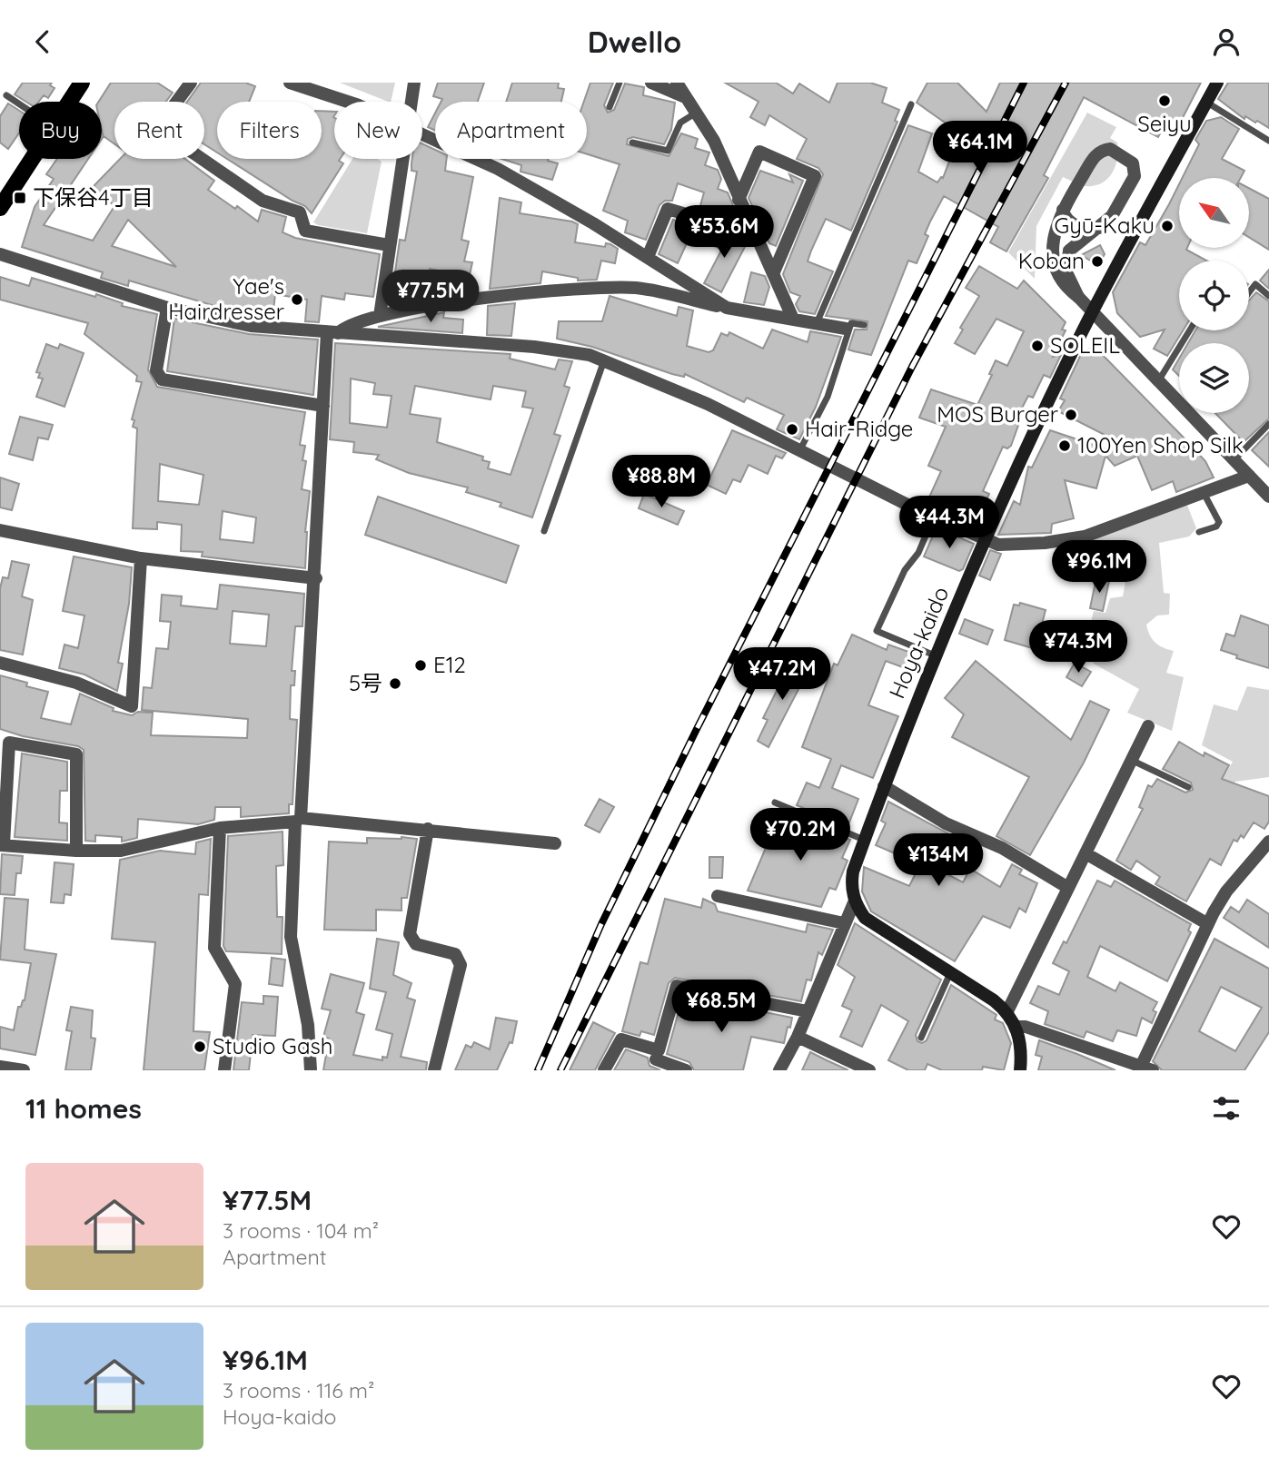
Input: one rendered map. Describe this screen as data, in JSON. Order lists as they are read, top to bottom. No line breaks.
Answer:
{"streets":{"main road":["Hoya-kaido"]},"places":{"other":["Seiyu","Gyū-Kaku","Koban","Yae's Hairdresser","SOLEIL","MOS Burger","Hair-Ridge","100Yen Shop Silk","E12","5号","Studio Gash"],"transit":["下保谷4丁目"]},"north":"top left","page":{"header":"Dwello","chip":["Buy","Rent","Filters","New","Apartment"],"price":["¥64.1M","¥53.6M","¥77.5M","¥88.8M","¥44.3M","¥96.1M","¥74.3M","¥47.2M","¥70.2M","¥134M","¥68.5M"],"heading":"11 homes","list":[{"name":"¥77.5M","note":"3 rooms · 104 m² · Apartment"},{"name":"¥96.1M","note":"3 rooms · 116 m² · Hoya-kaido"}]}}
